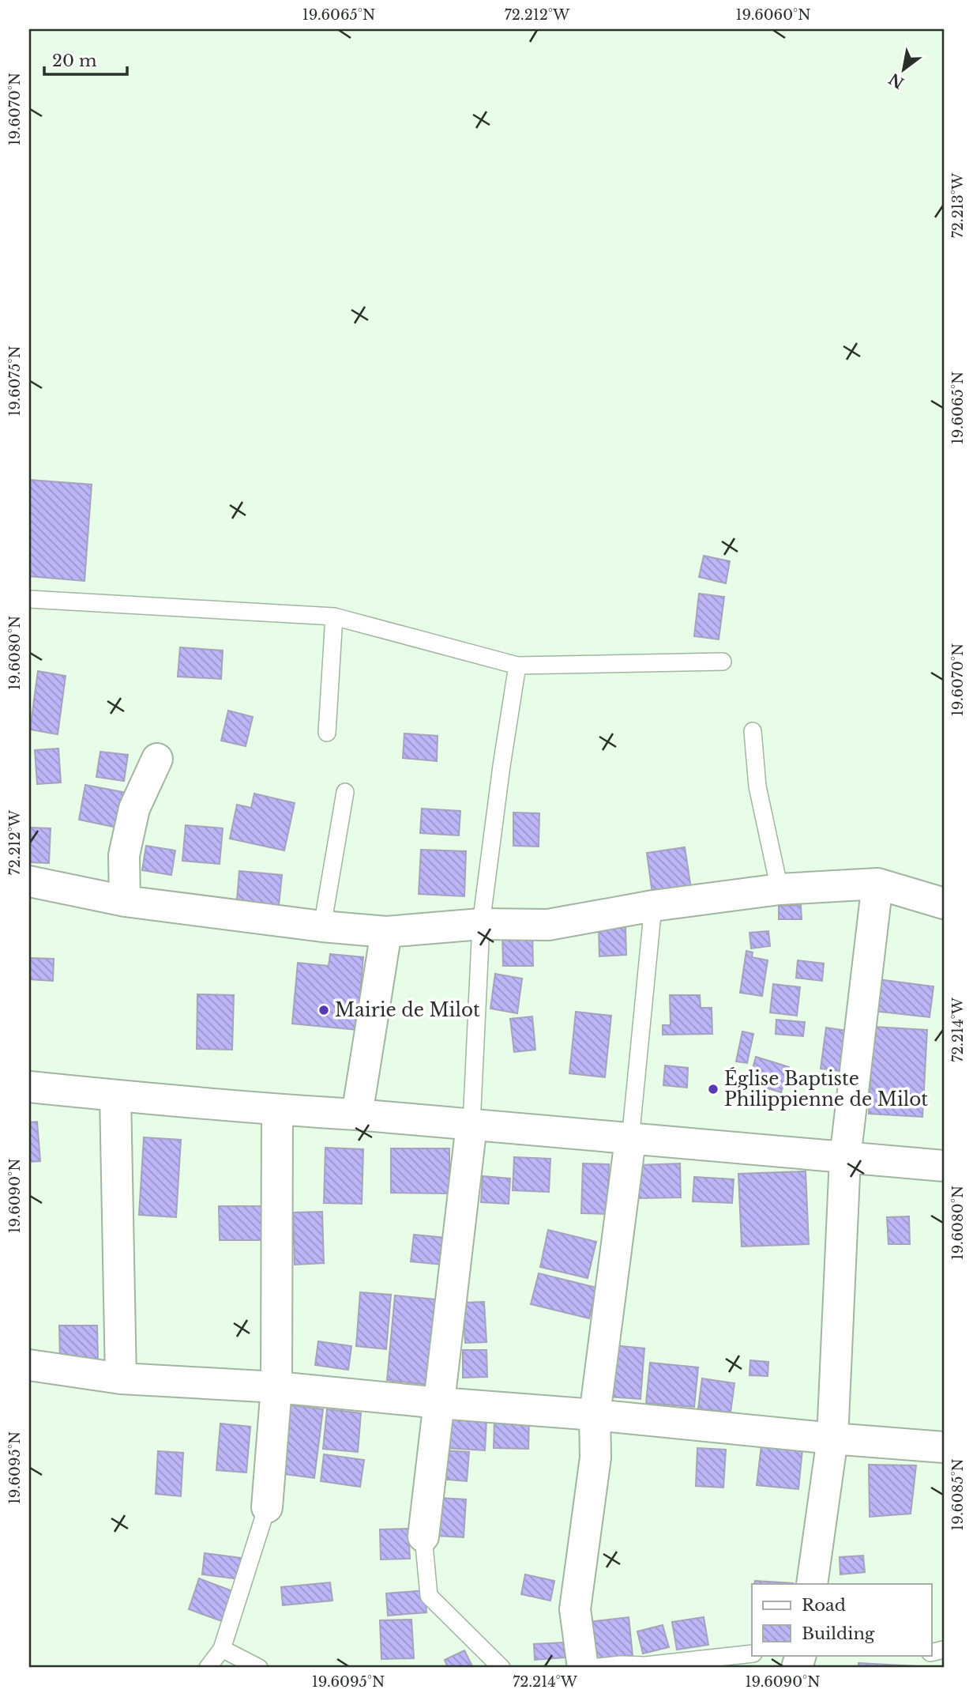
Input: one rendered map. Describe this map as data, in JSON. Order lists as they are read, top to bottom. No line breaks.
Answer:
{"places":["Mairie de Milot","Église Baptiste Philippienne de Milot"],"legend":["Road","Building"],"scale_bar":"20 m","north":"bottom left","coordinates":["19.6065°N","72.212°W","19.6060°N","19.6070°N","72.213°W","19.6075°N","19.6080°N","72.214°W","19.6090°N","19.6095°N","19.6085°N"]}
